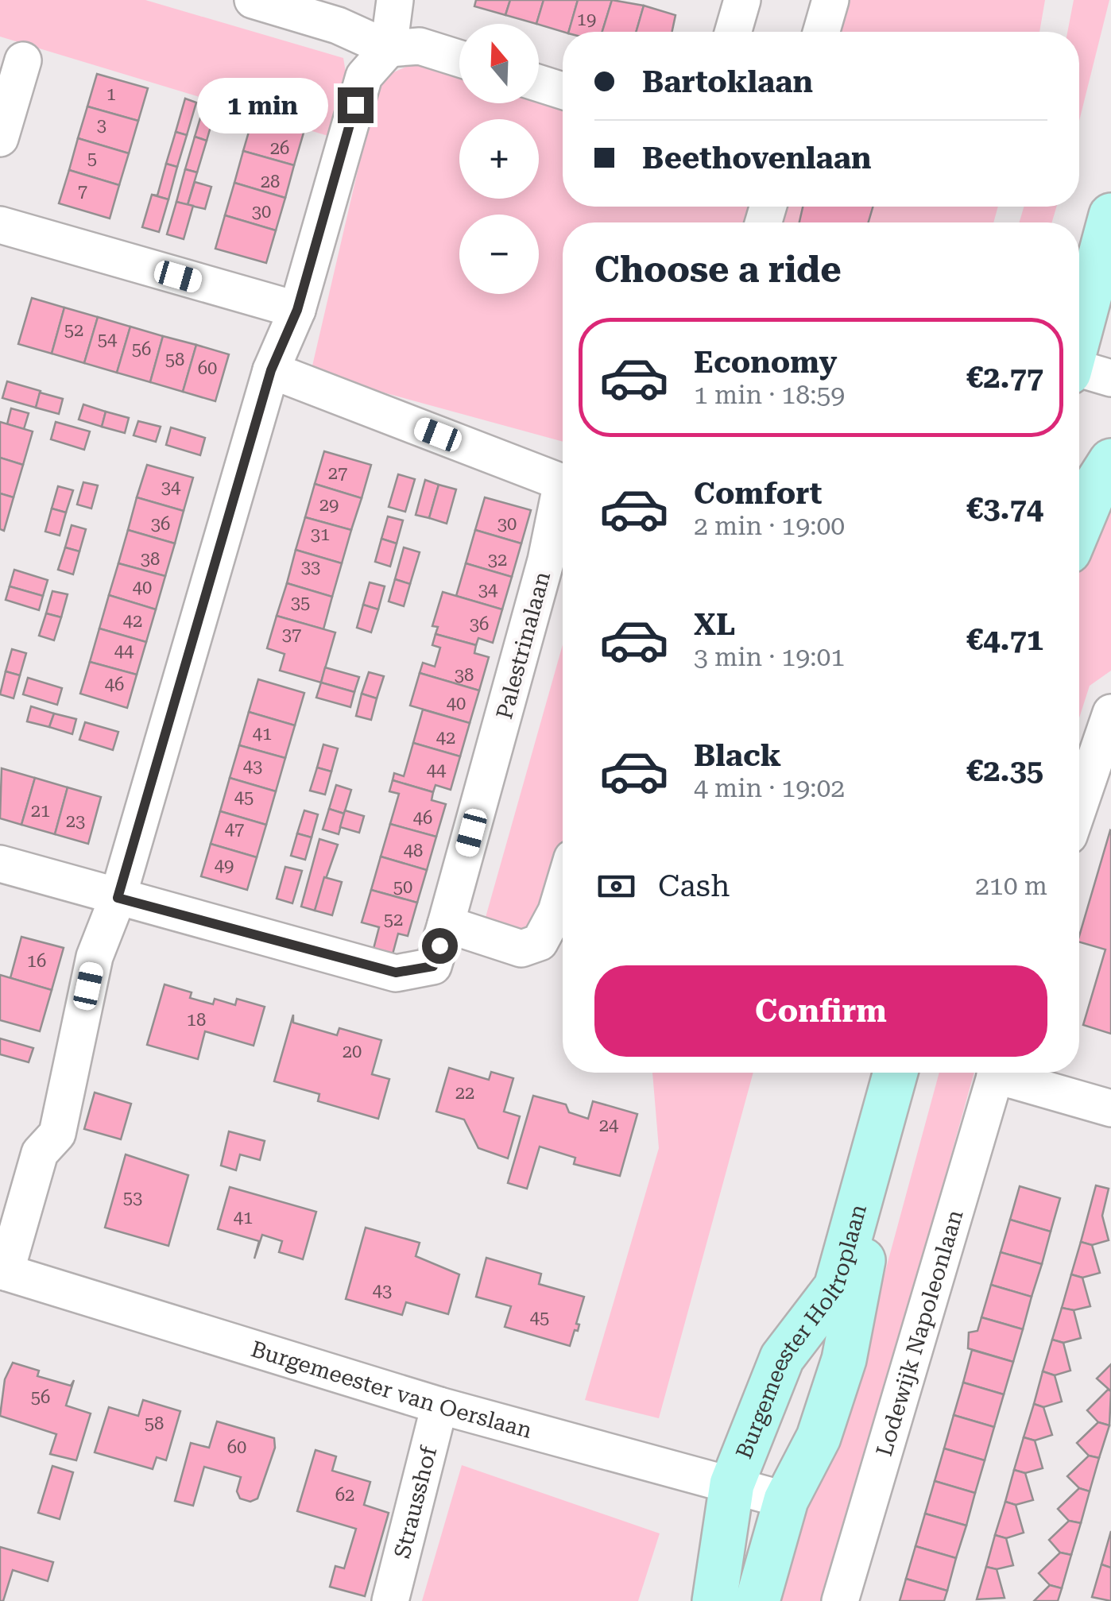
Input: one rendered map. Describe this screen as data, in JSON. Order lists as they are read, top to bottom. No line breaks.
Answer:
{"streets":{"street":["Palestrinalaan","Burgemeester Holtroplaan","Lodewijk Napoleonlaan","Burgemeester van Oerslaan","Strausshof"]},"crossings":[["Burgemeester Holtroplaan","Burgemeester van Oerslaan"],["Burgemeester van Oerslaan","Strausshof"]],"house_numbers":["19","1","3","26","5","28","7","30","52","54","56","58","60","27","34","29","36","30","31","38","32","33","40","34","35","42","36","37","44","38","46","40","41","42","43","44","45","21","46","23","47","48","49","50","52","16","18","20","22","24","53","41","43","45","56","58","60","62"],"north":"top","page":{"map_buttons":["+","−"],"banner":["Bartoklaan","Beethovenlaan"],"bubble":"1 min","heading":"Choose a ride","list":[{"name":"Economy","note":"1 min · 18:59","value":"€2.77"},{"name":"Comfort","note":"2 min · 19:00","value":"€3.74"},{"name":"XL","note":"3 min · 19:01","value":"€4.71"},{"name":"Black","note":"4 min · 19:02","value":"€2.35"}],"pay":["Cash","210 m"],"buttons":"Confirm"}}
